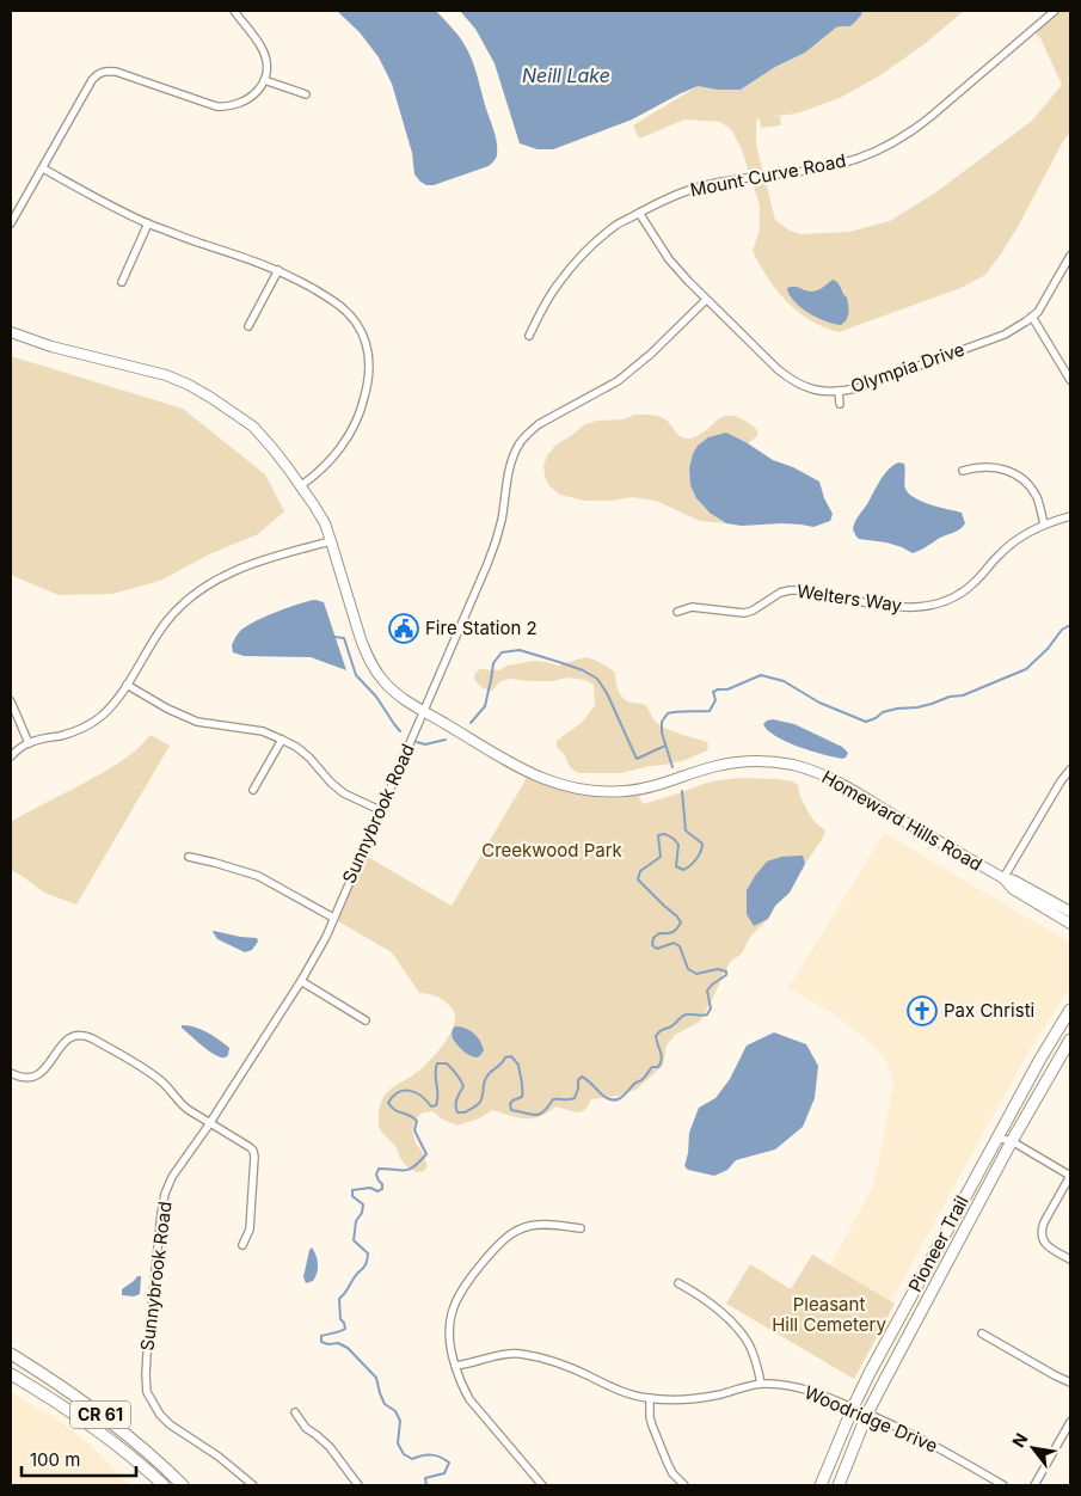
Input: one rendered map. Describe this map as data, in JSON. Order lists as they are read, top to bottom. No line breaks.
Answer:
{"streets":{"main road":["Pioneer Trail","CR 61"],"street":["Mount Curve Road","Olympia Drive","Welters Way","Sunnybrook Road","Homeward Hills Road","Woodridge Drive"]},"crossings":[["Mount Curve Road","Olympia Drive"],["Olympia Drive","Sunnybrook Road"],["Sunnybrook Road","Homeward Hills Road"],["Pioneer Trail","Woodridge Drive"]],"water":["Neill Lake"],"parks":["Creekwood Park","Pleasant Hill Cemetery"],"places":{"public building":["Fire Station 2"],"church":["Pax Christi"]},"scale_bar":"100 m","north":"top left"}
